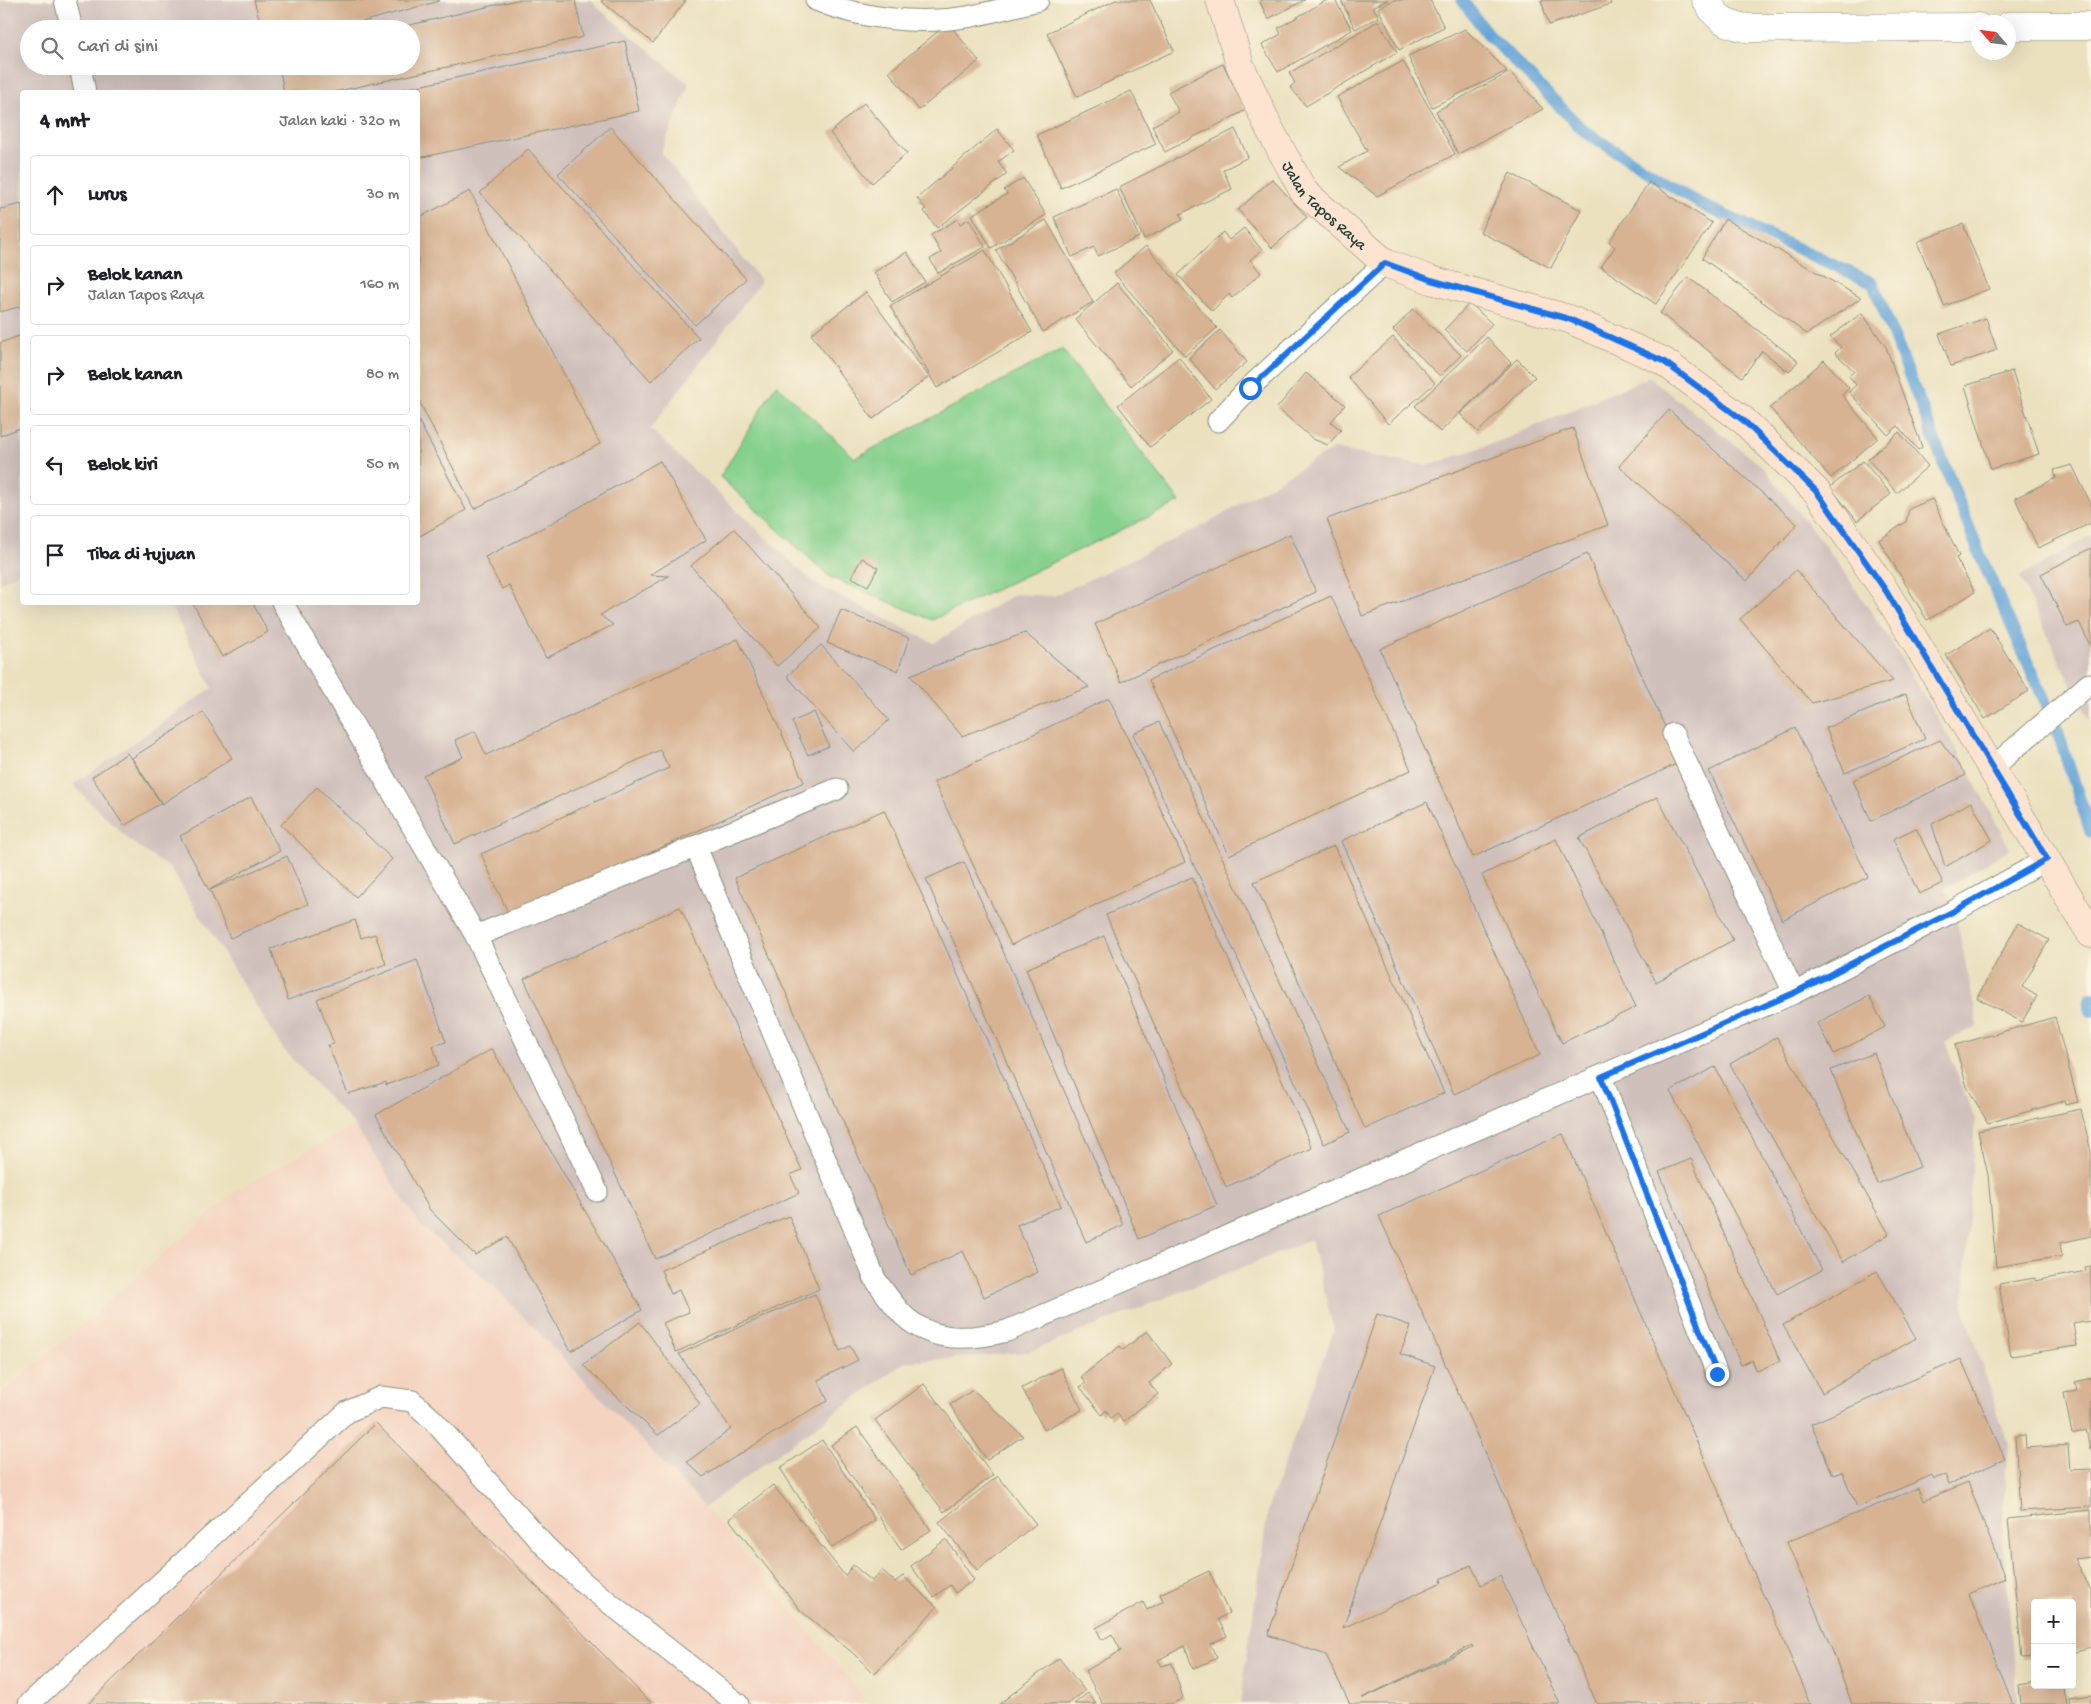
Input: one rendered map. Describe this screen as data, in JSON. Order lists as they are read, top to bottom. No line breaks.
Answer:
{"streets":{"main road":["Jalan Tapos Raya"]},"north":"top left","page":{"search":"Cari di sini","heading":["4 mnt","Jalan kaki · 320 m"],"list":[["Lurus","30 m"],["Belok kanan","Jalan Tapos Raya","160 m"],["Belok kanan","80 m"],["Belok kiri","50 m"],"Tiba di tujuan"],"map_buttons":["+","−"]}}
